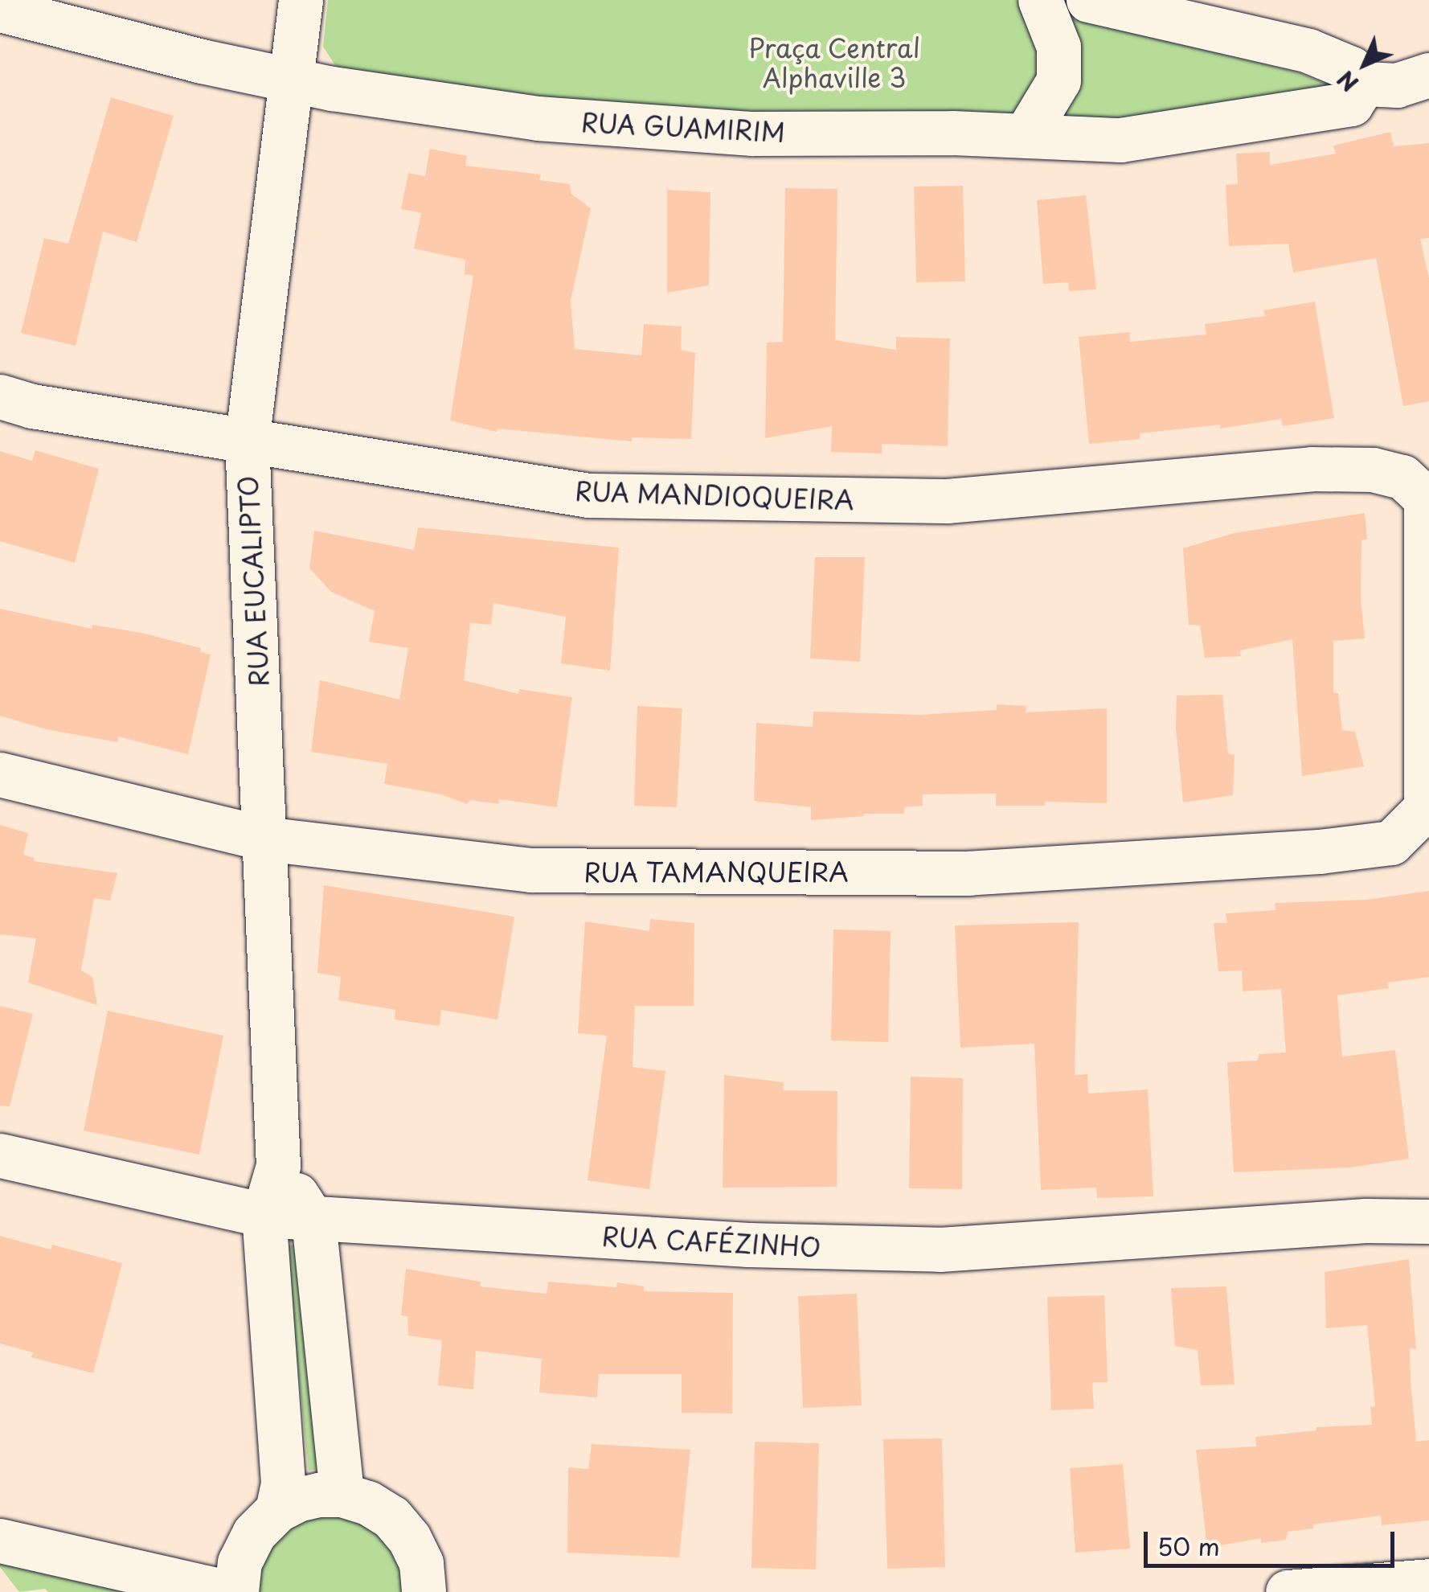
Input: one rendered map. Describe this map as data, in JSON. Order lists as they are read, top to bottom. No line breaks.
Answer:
{"streets":{"street":["RUA GUAMIRIM","RUA MANDIOQUEIRA","RUA EUCALIPTO","RUA TAMANQUEIRA","RUA CAFÉZINHO"]},"crossings":[["RUA GUAMIRIM","RUA EUCALIPTO"],["RUA MANDIOQUEIRA","RUA EUCALIPTO"],["RUA MANDIOQUEIRA","RUA TAMANQUEIRA"],["RUA EUCALIPTO","RUA TAMANQUEIRA"],["RUA EUCALIPTO","RUA CAFÉZINHO"]],"parks":["Praça Central Alphaville 3"],"scale_bar":"50 m","north":"bottom left"}
